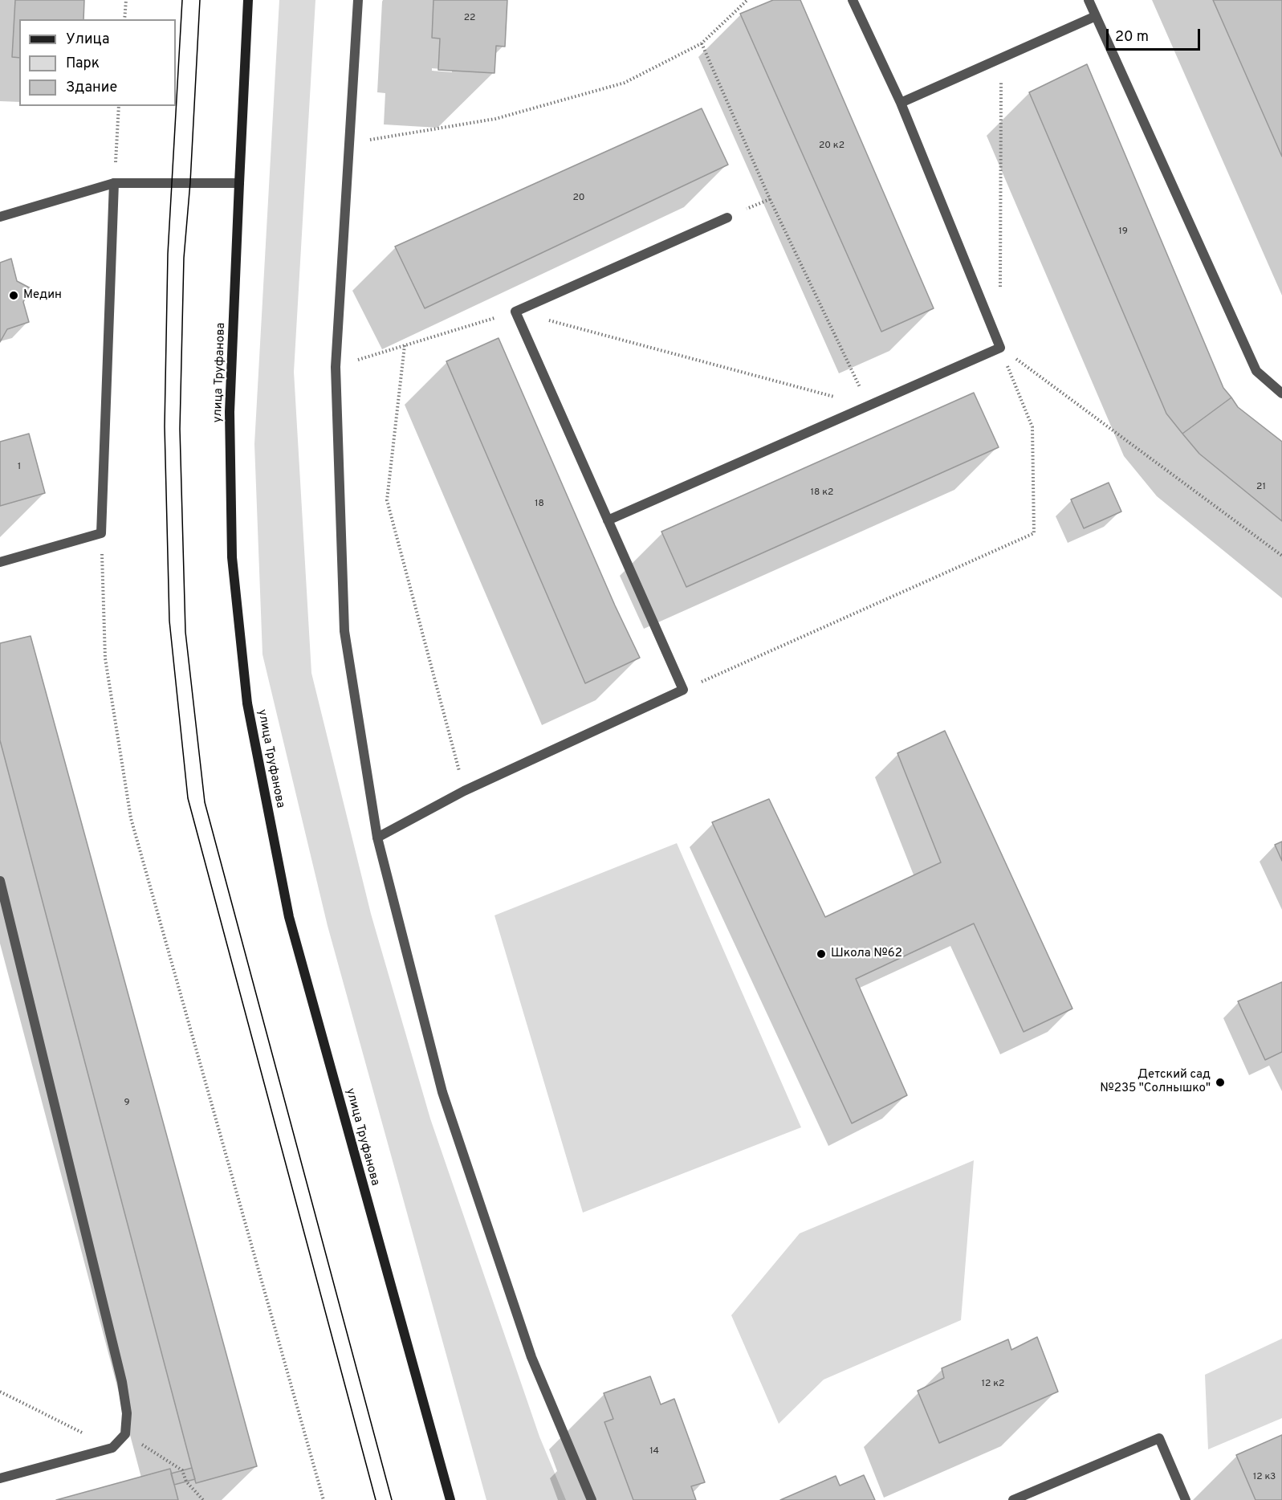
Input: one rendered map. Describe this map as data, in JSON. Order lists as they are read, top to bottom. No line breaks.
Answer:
{"streets":{"street":["улица Труфанова"]},"places":["Медин","Школа №62","Детский сад №235 \"Солнышко\""],"house_numbers":["22","20 к2","20","19","1","21","18 к2","18","9","12 к2","14","12 к3"],"legend":["Улица","Парк","Здание"],"scale_bar":"20 m"}
